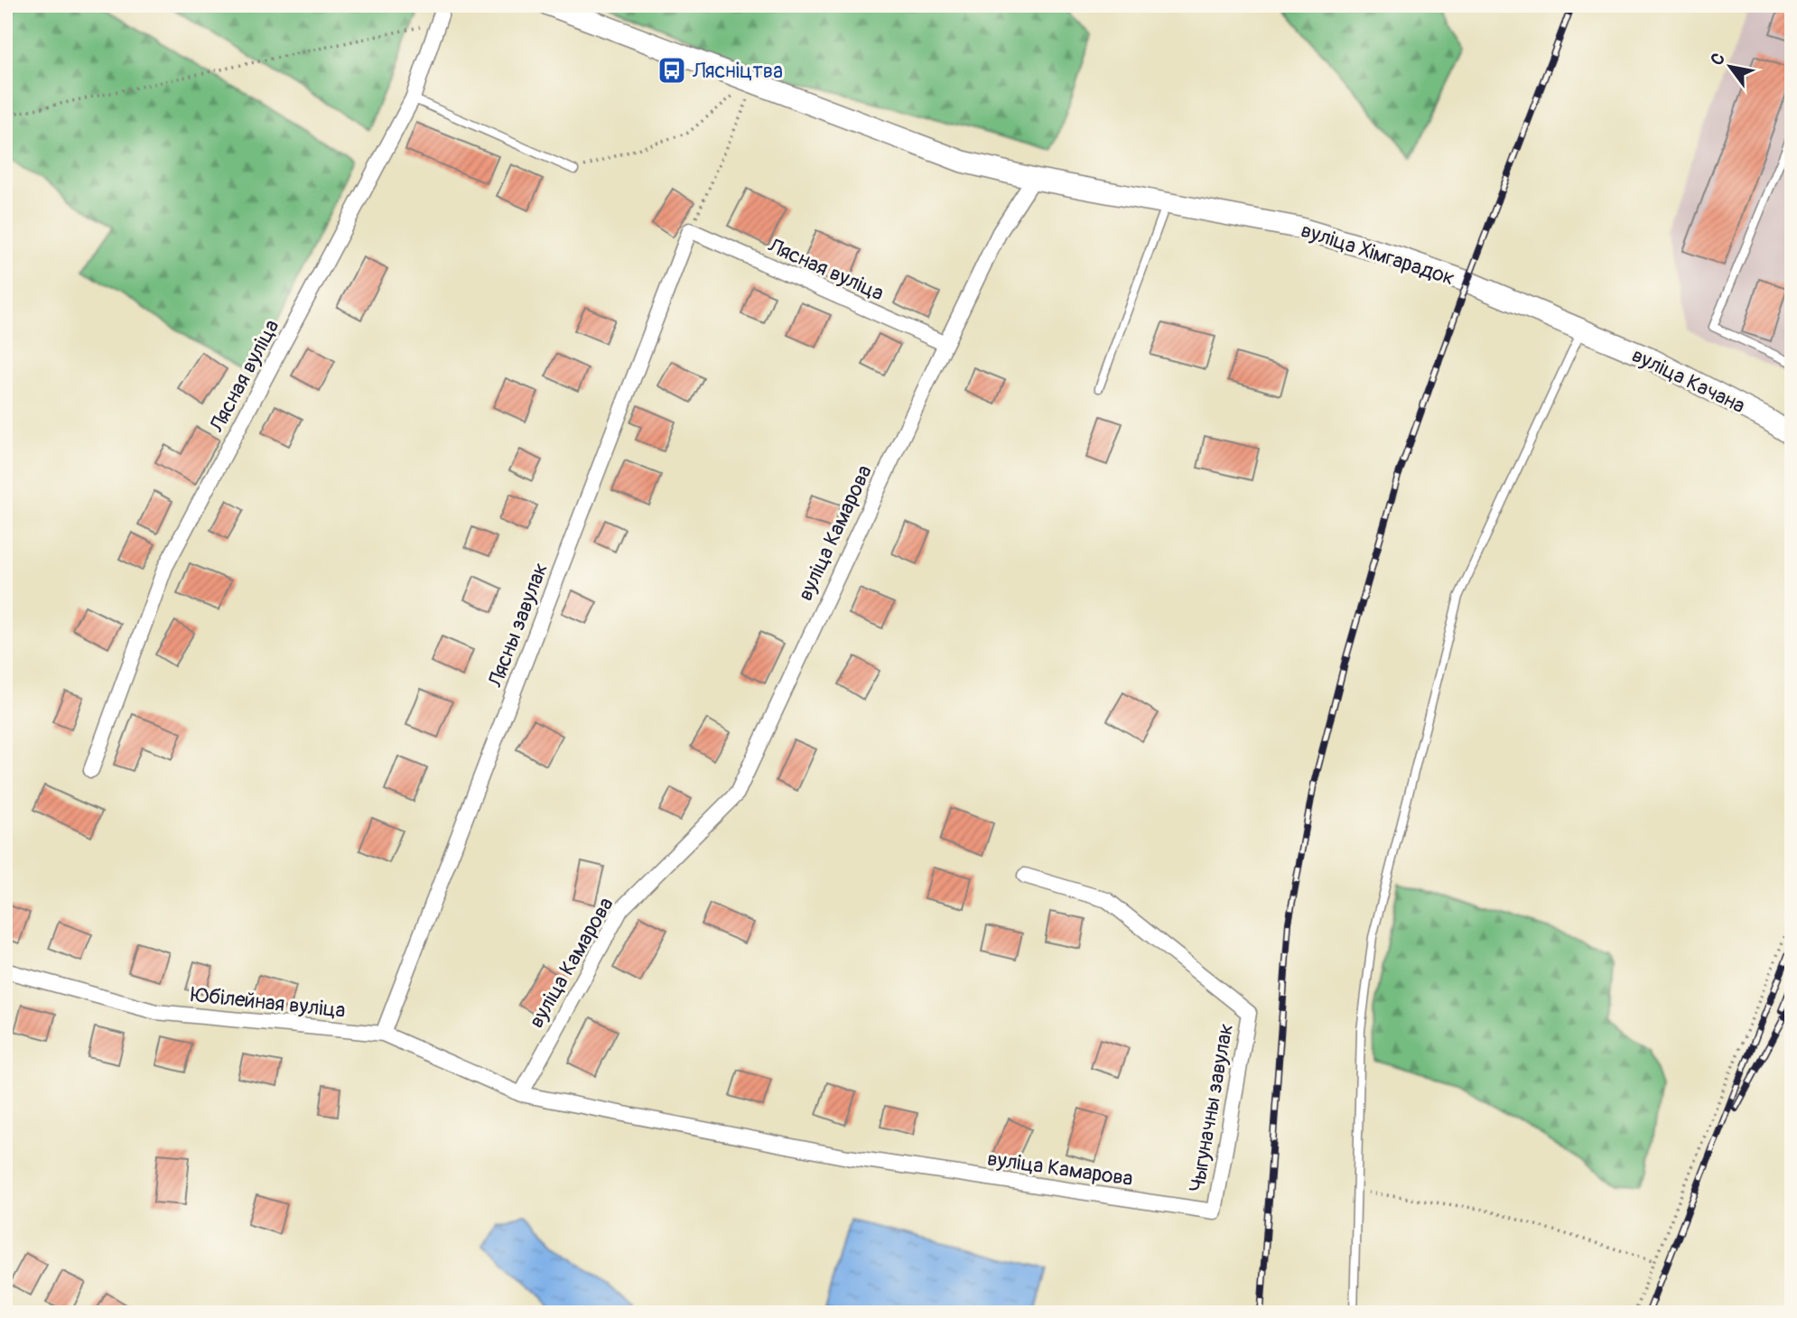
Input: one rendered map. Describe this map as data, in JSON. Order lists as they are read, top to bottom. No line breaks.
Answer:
{"streets":{"main road":["вуліца Хімгарадок","вуліца Качана"],"street":["Лясная вуліца","вуліца Камарова","Лясны завулак","Юбілейная вуліца","Чыгуначны завулак"]},"crossings":[["вуліца Хімгарадок","вуліца Качана"],["вуліца Хімгарадок","вуліца Камарова"],["Лясная вуліца","вуліца Камарова"],["Лясная вуліца","Лясны завулак"],["вуліца Камарова","Юбілейная вуліца"],["вуліца Камарова","Чыгуначны завулак"],["Лясны завулак","Юбілейная вуліца"]],"places":{"bus stop":["Лясніцтва"]},"north":"top left"}
